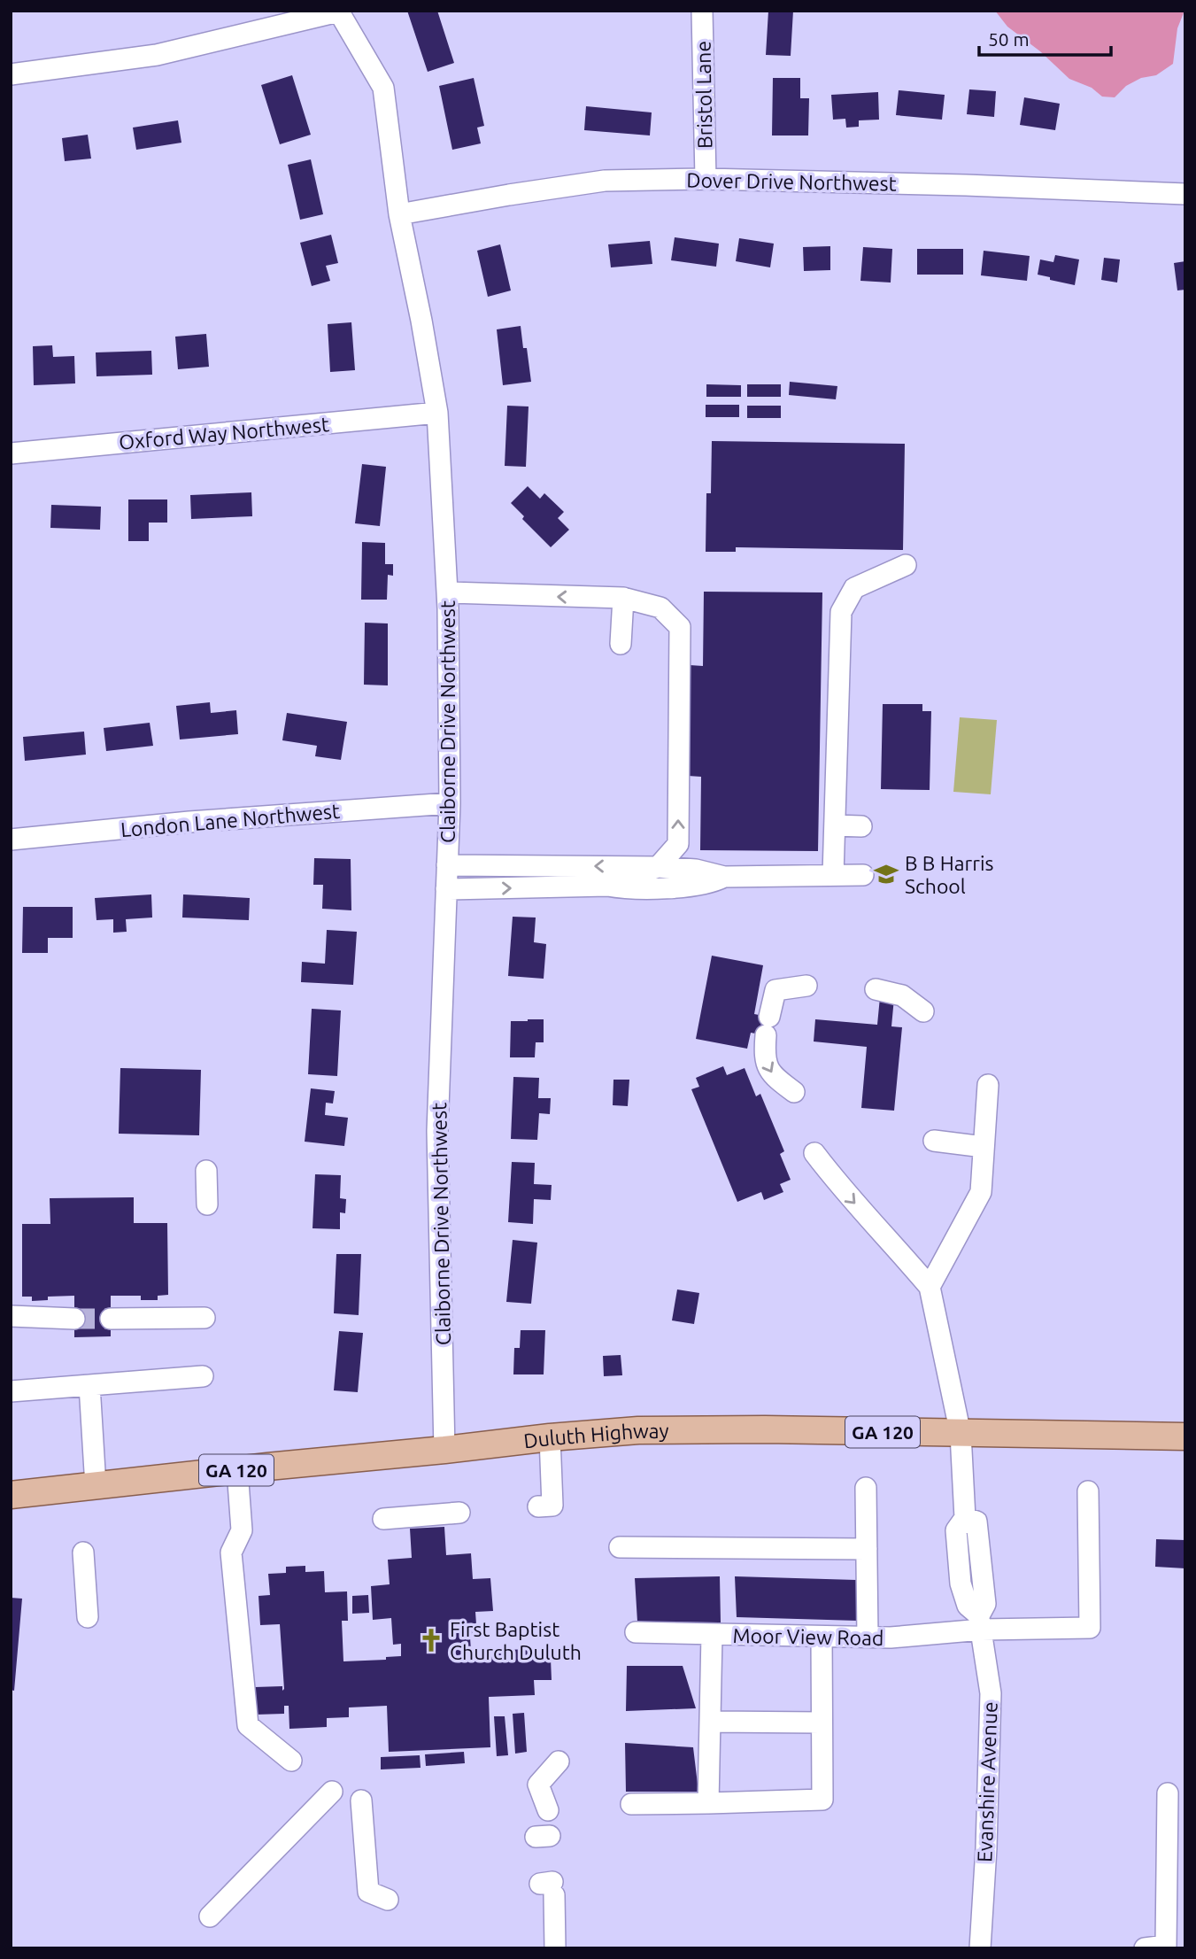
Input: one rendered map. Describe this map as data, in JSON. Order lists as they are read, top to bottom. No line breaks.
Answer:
{"streets":{"main road":["GA 120","Duluth Highway"],"street":["Bristol Lane","Dover Drive Northwest","Oxford Way Northwest","Claiborne Drive Northwest","London Lane Northwest","Moor View Road","Evanshire Avenue"]},"crossings":[["Bristol Lane","Dover Drive Northwest"],["Dover Drive Northwest","Claiborne Drive Northwest"],["Oxford Way Northwest","Claiborne Drive Northwest"],["Claiborne Drive Northwest","London Lane Northwest"],["Claiborne Drive Northwest","Duluth Highway"],["Duluth Highway","Evanshire Avenue"],["Moor View Road","Evanshire Avenue"]],"places":{"school or university":["B B Harris School"],"church":["First Baptist Church Duluth"]},"scale_bar":"50 m"}
